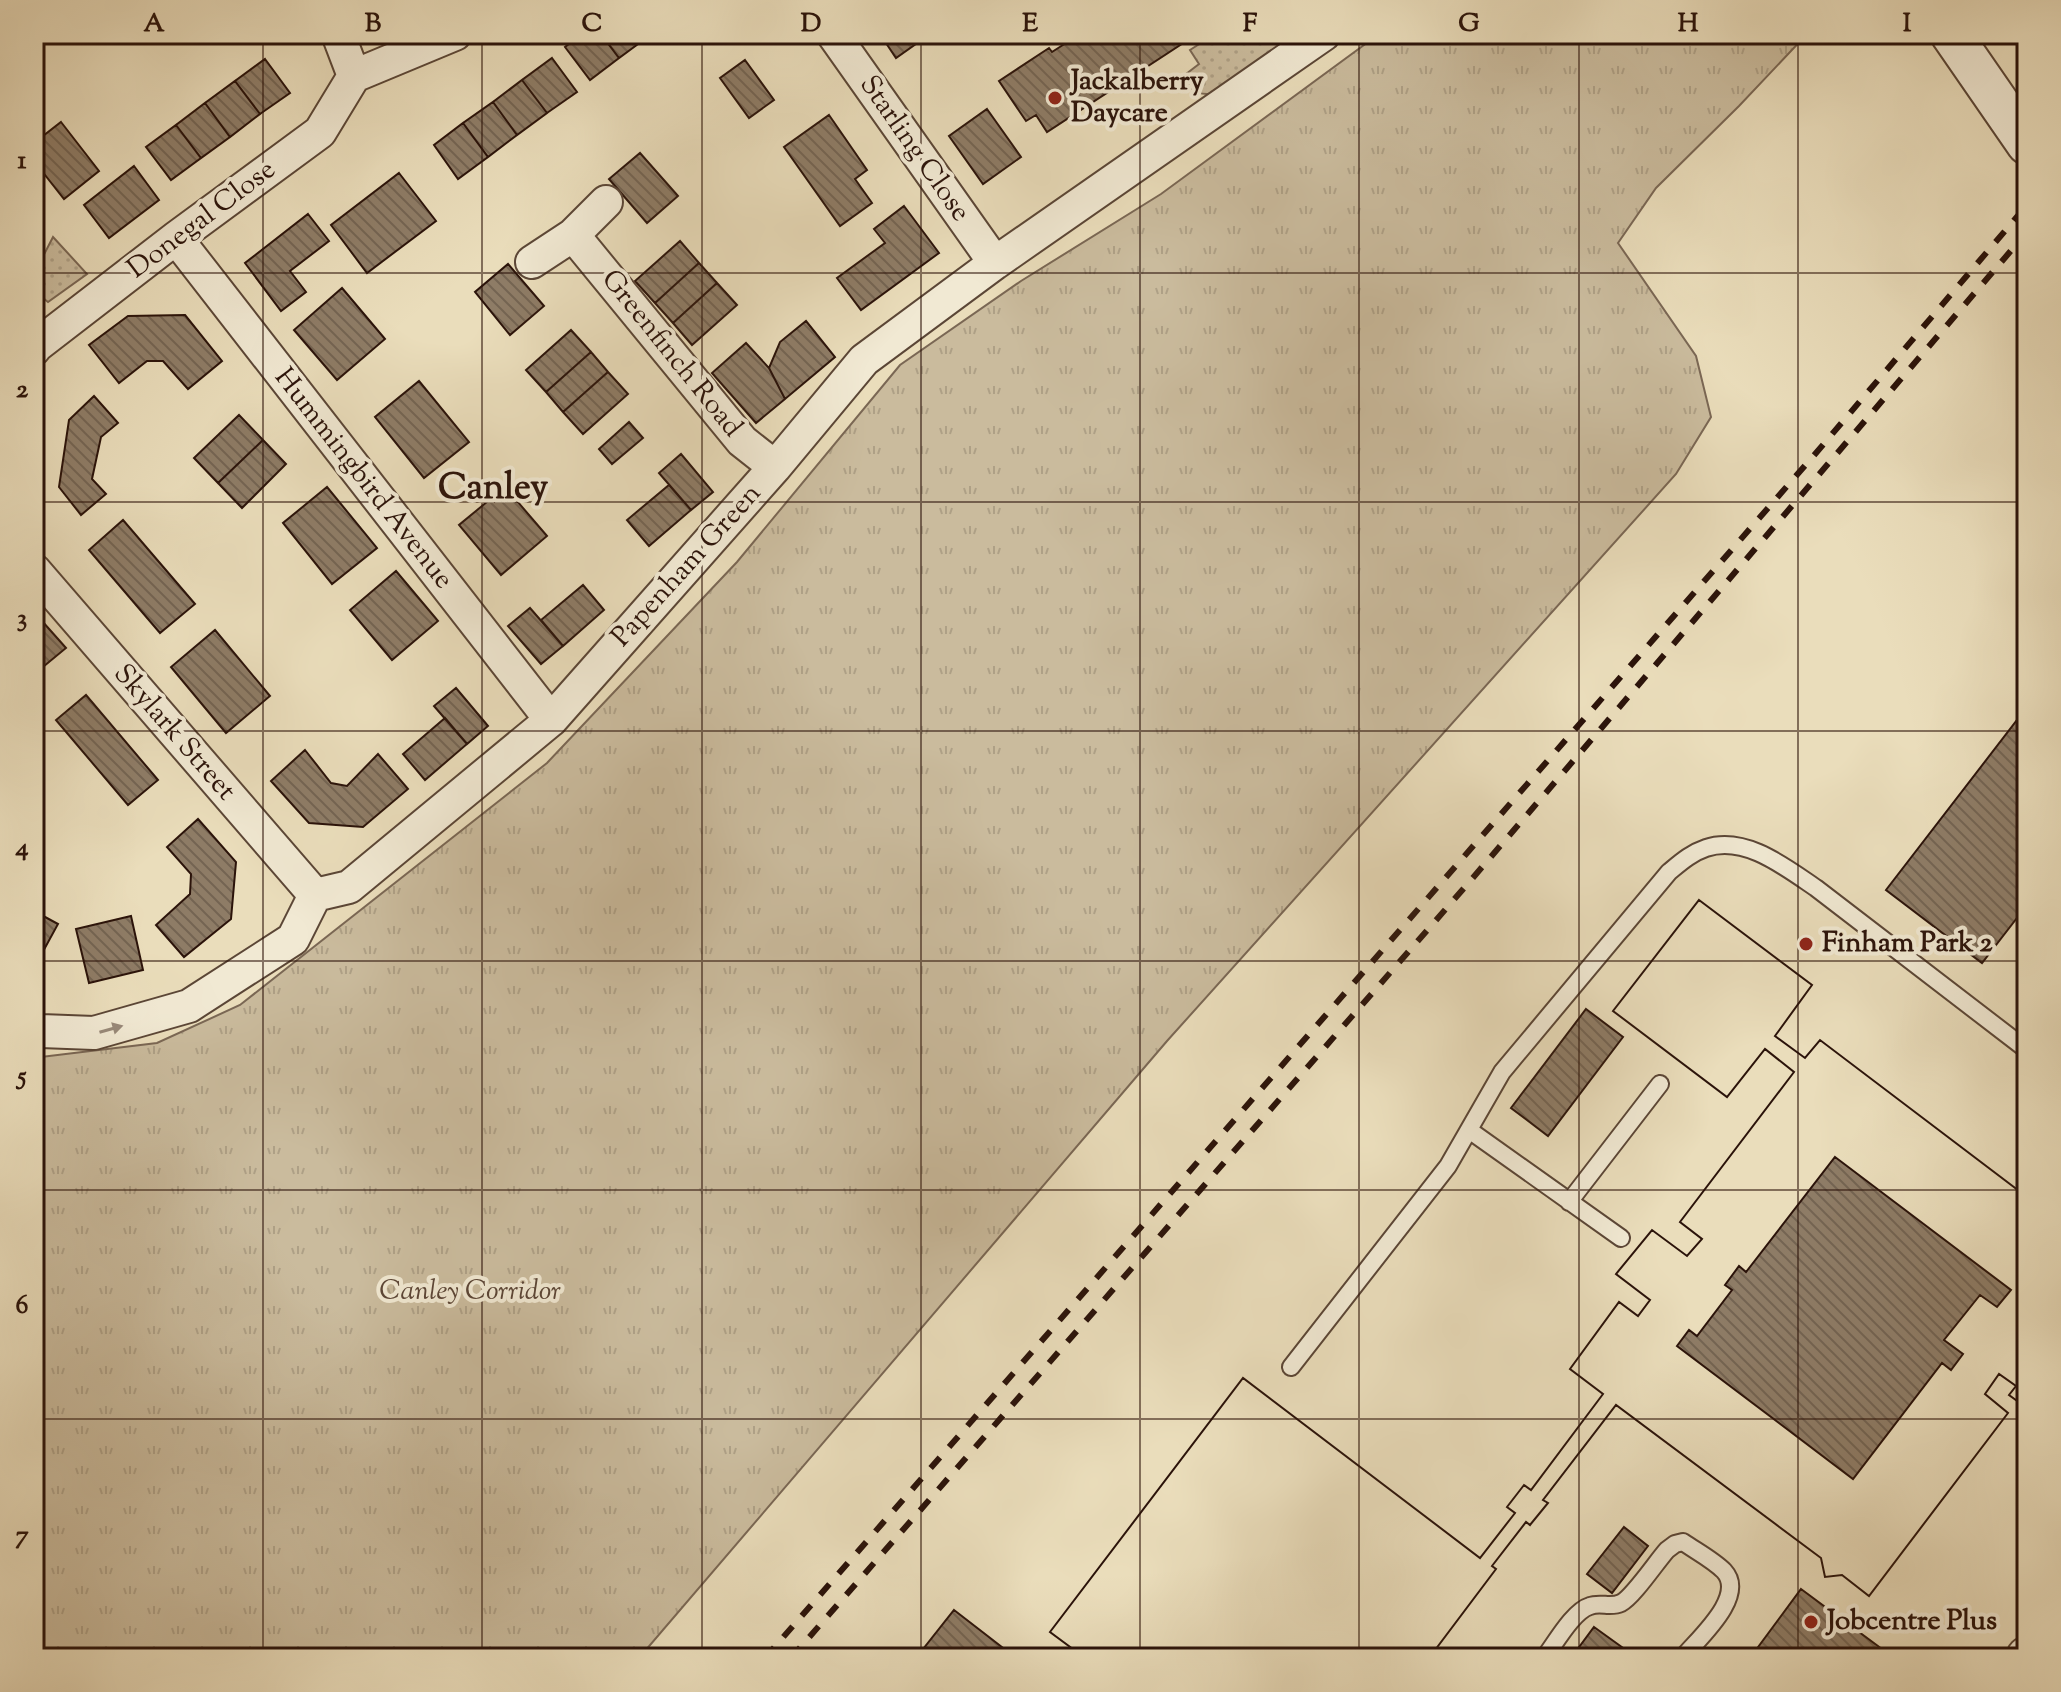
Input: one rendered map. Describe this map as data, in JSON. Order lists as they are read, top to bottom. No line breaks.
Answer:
{"streets":{"street":["Starling Close","Donegal Close","Greenfinch Road","Hummingbird Avenue","Papenham Green","Skylark Street"]},"crossings":[["Starling Close","Papenham Green"],["Donegal Close","Hummingbird Avenue"],["Greenfinch Road","Papenham Green"],["Hummingbird Avenue","Papenham Green"],["Papenham Green","Skylark Street"]],"districts":["Canley"],"parks":["Canley Corridor"],"places":["Jackalberry Daycare","Finham Park 2","Jobcentre Plus"],"grid":{"columns":["A","B","C","D","E","F","G","H","I"],"rows":["1","2","3","4","5","6","7"]}}
